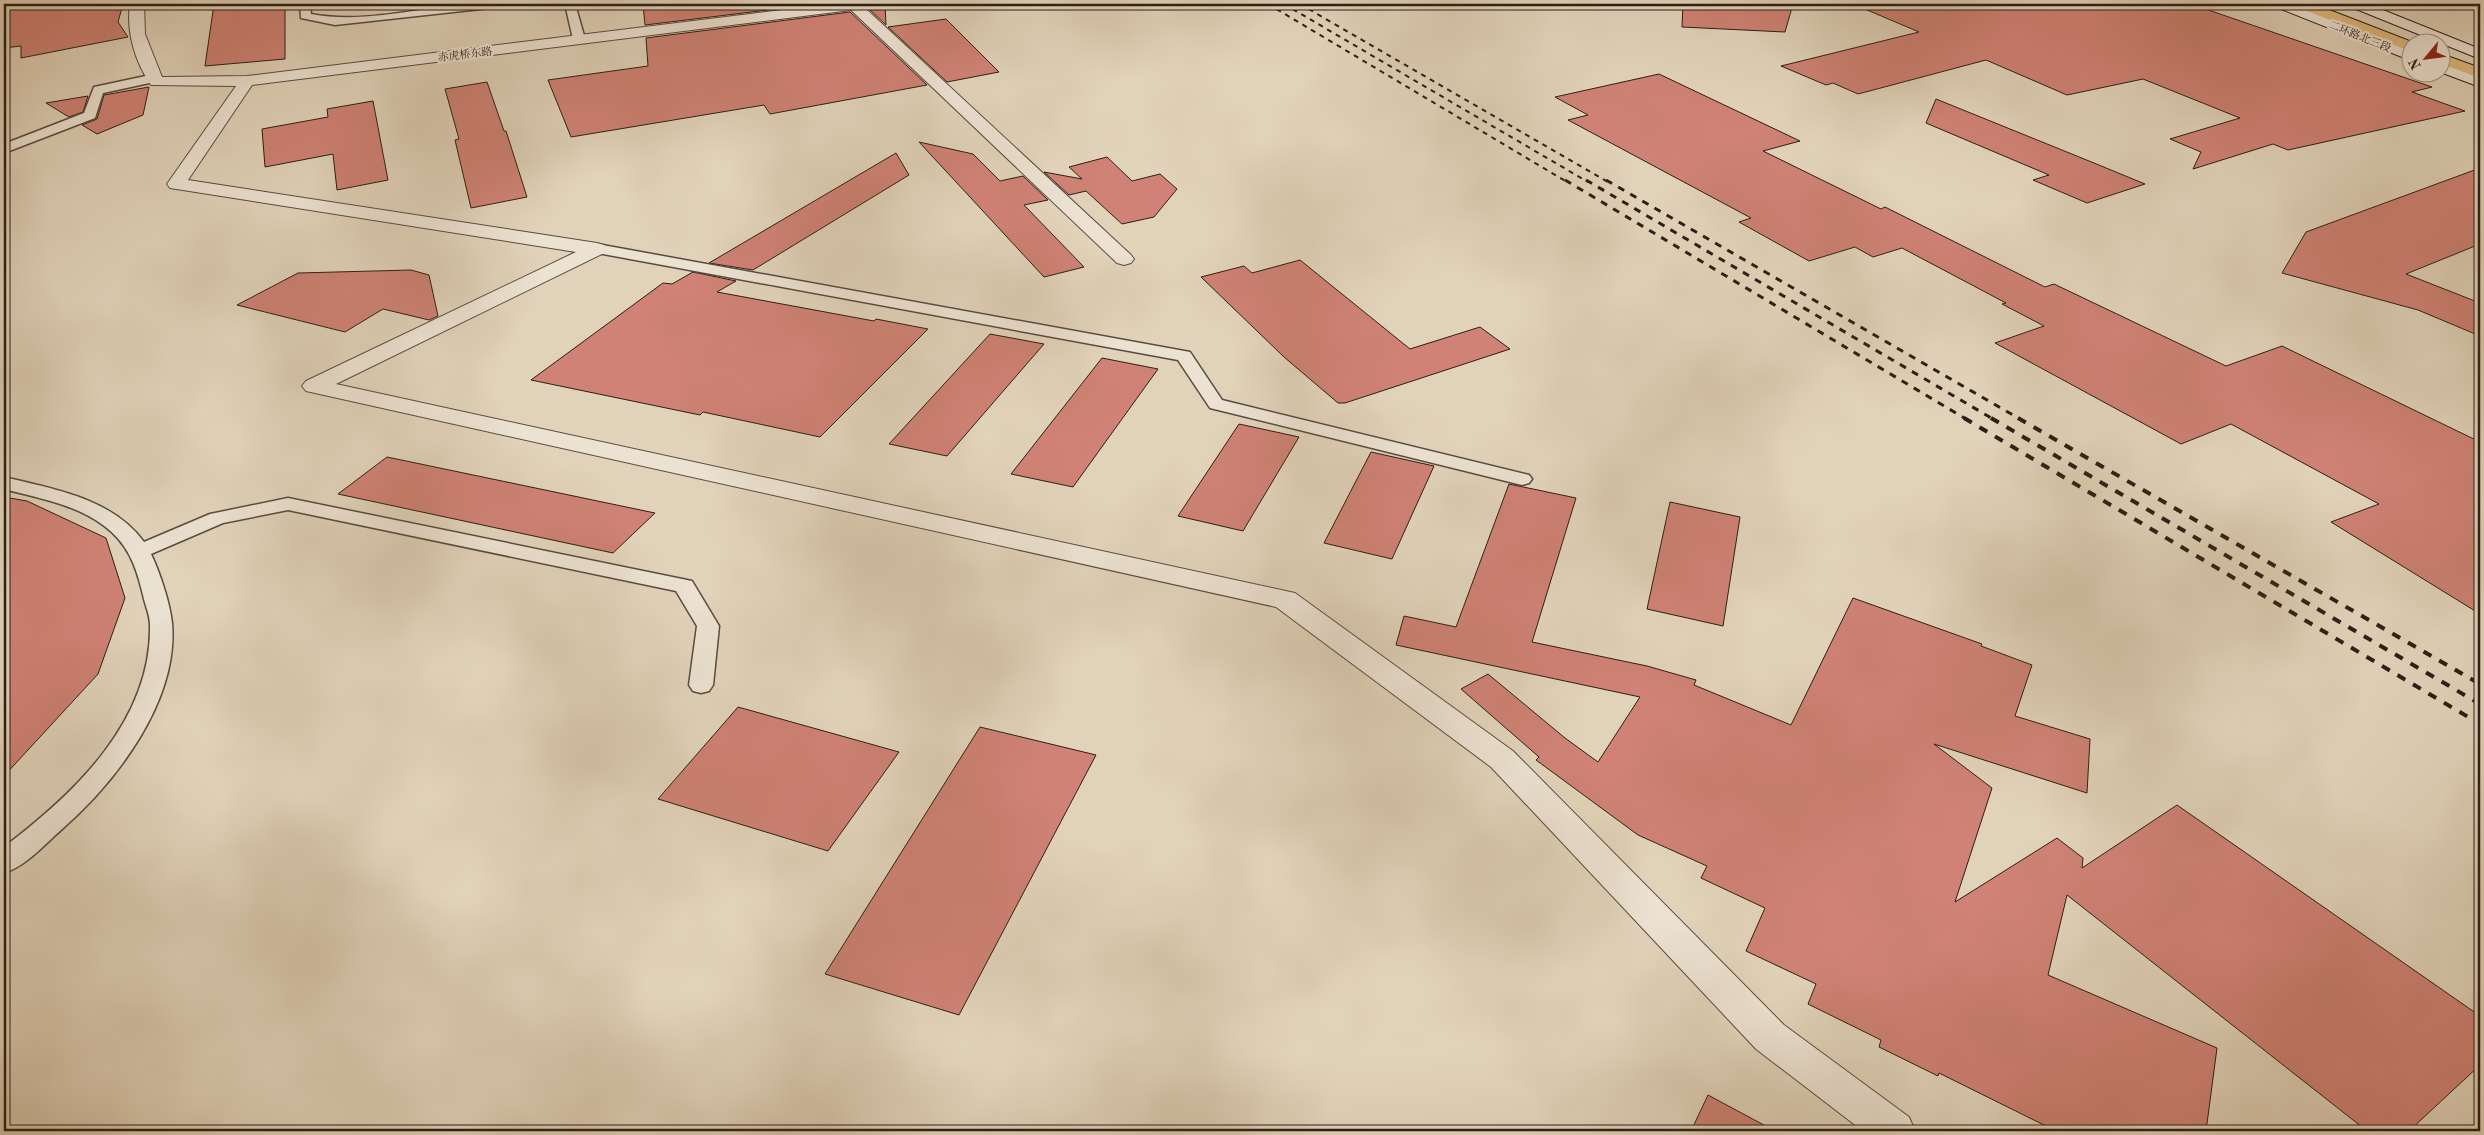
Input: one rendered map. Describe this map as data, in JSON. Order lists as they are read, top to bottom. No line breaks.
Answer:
{"streets":{"street":["二环路北三段","赤虎桥东路"]},"north":"bottom left"}
